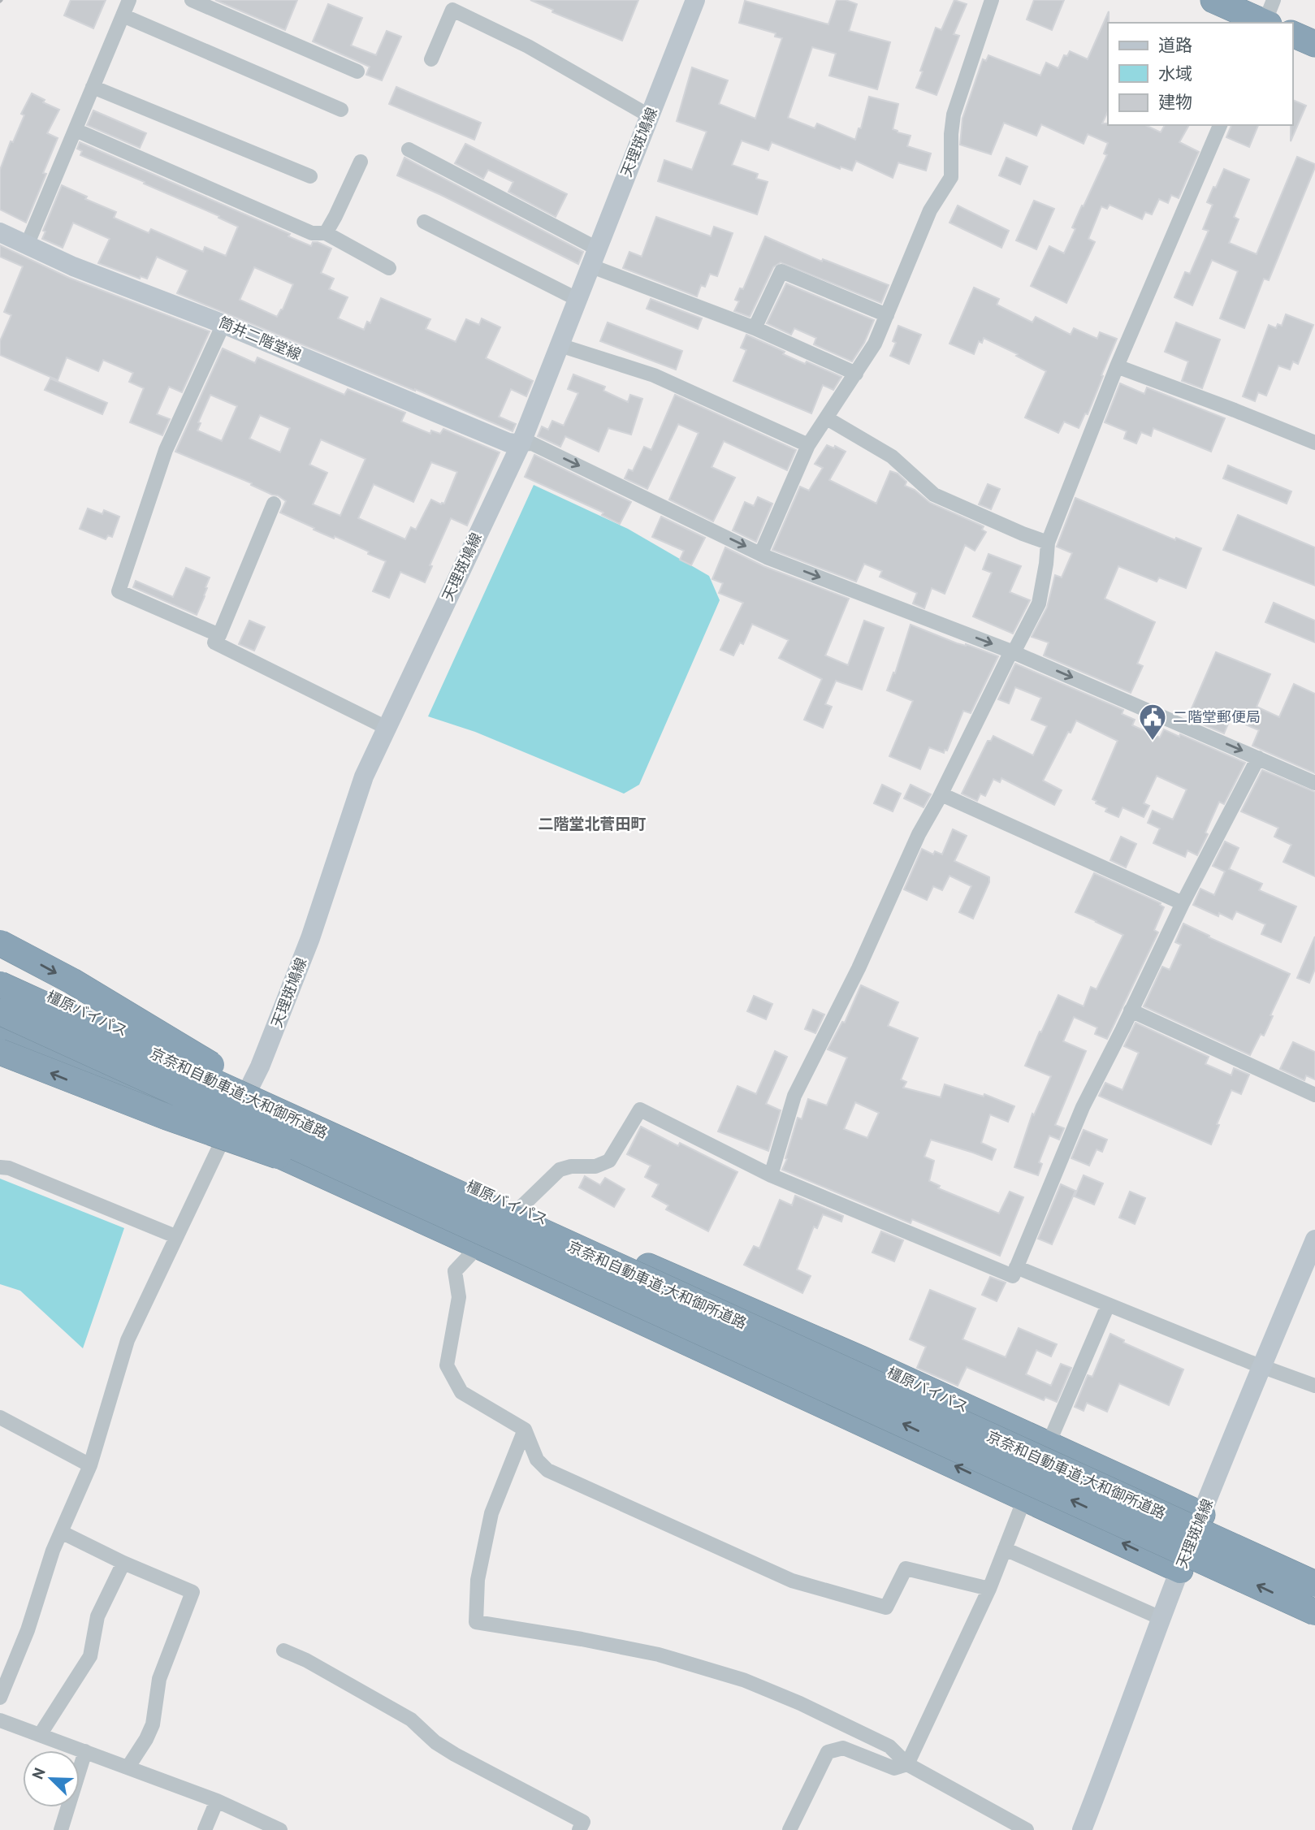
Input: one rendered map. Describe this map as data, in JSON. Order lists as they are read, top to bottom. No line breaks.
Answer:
{"streets":{"highway":["橿原バイパス","京奈和自動車道;大和御所道路"],"main road":["天理斑鳩線","筒井二階堂線"]},"crossings":[["天理斑鳩線","筒井二階堂線"],["天理斑鳩線","橿原バイパス"]],"districts":["二階堂北菅田町"],"places":{"public building":["二階堂郵便局"]},"legend":["道路","水域","建物"],"north":"top left"}
